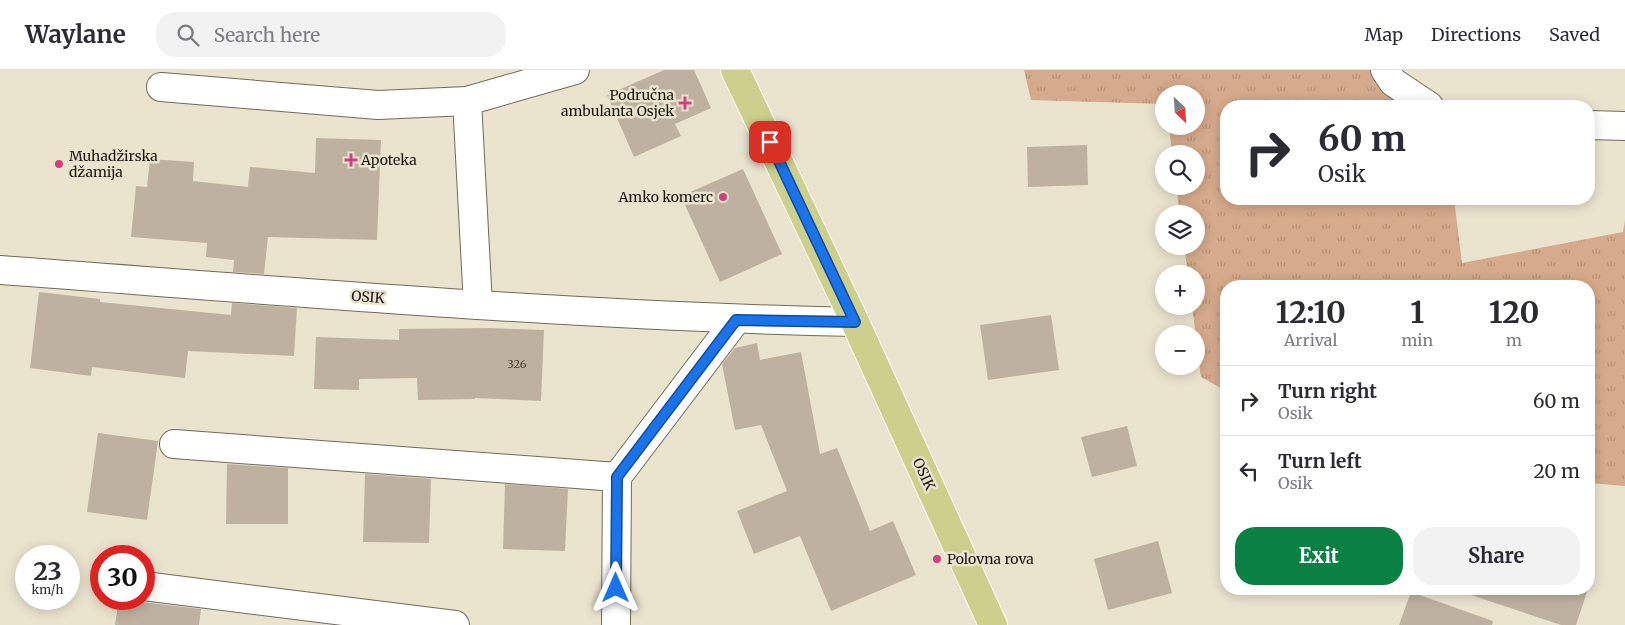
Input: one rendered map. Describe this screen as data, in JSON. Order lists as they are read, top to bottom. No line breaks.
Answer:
{"streets":{"main road":["OSIK"]},"places":{"health":["Područna ambulanta Osjek","Apoteka"],"other":["Muhadžirska džamija","Amko komerc","Polovna rova"]},"house_numbers":["326"],"north":"bottom right","page":{"header":"Waylane","search":"Search here","nav":["Map","Directions","Saved"],"map_buttons":["+","−"],"turn":["60 m","Osik"],"eta":["12:10","Arrival","1","min","120","m"],"list":[{"name":"Turn right","note":"Osik","value":"60 m"},{"name":"Turn left","note":"Osik","value":"20 m"}],"buttons":["Exit","Share"],"speed":"23 km/h","limit":"30"}}
